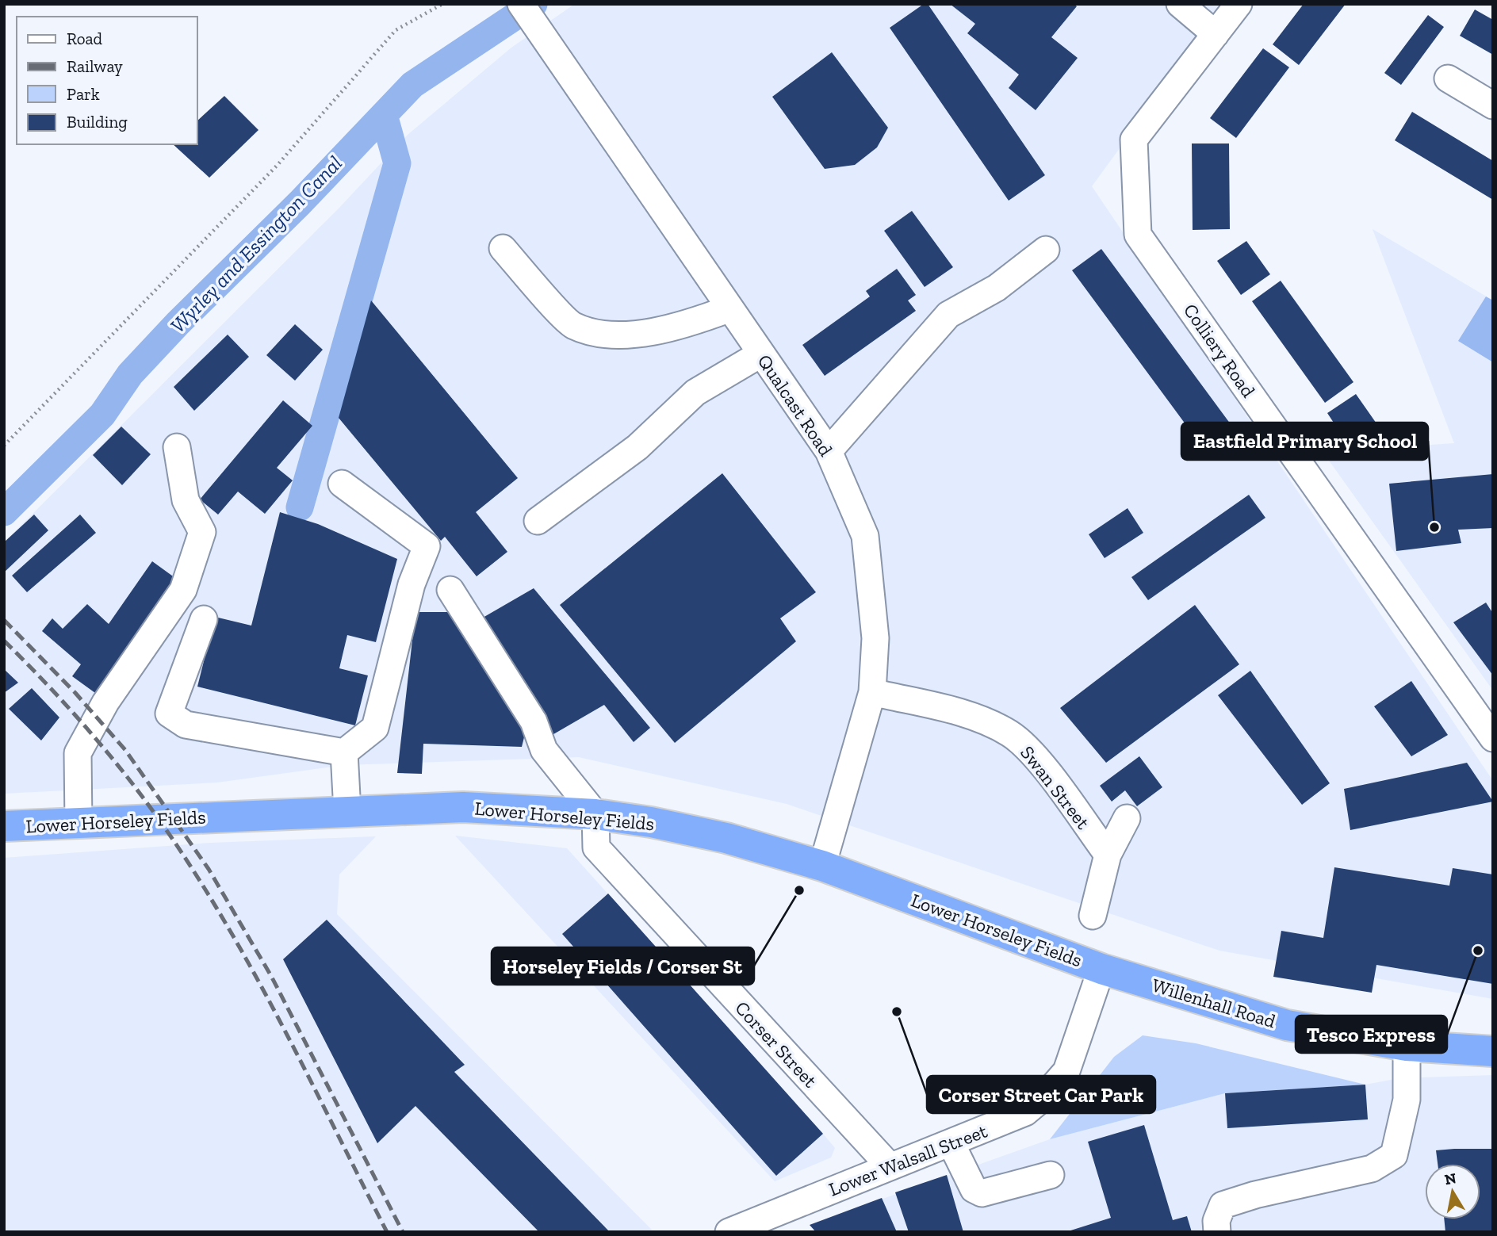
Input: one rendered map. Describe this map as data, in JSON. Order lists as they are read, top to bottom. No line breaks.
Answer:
{"streets":{"highway":["Lower Horseley Fields","Willenhall Road"],"street":["Colliery Road","Qualcast Road","Swan Street","Corser Street","Lower Walsall Street"]},"crossings":[["Qualcast Road","Swan Street"],["Qualcast Road","Lower Horseley Fields"],["Lower Horseley Fields","Willenhall Road"],["Lower Horseley Fields","Corser Street"],["Lower Horseley Fields","Lower Walsall Street"],["Willenhall Road","Lower Walsall Street"],["Corser Street","Lower Walsall Street"]],"water":["Wyrley and Essington Canal"],"places":["Eastfield Primary School","Horseley Fields / Corser St","Tesco Express","Corser Street Car Park"],"legend":["Road","Railway","Park","Building"],"north":"top"}
